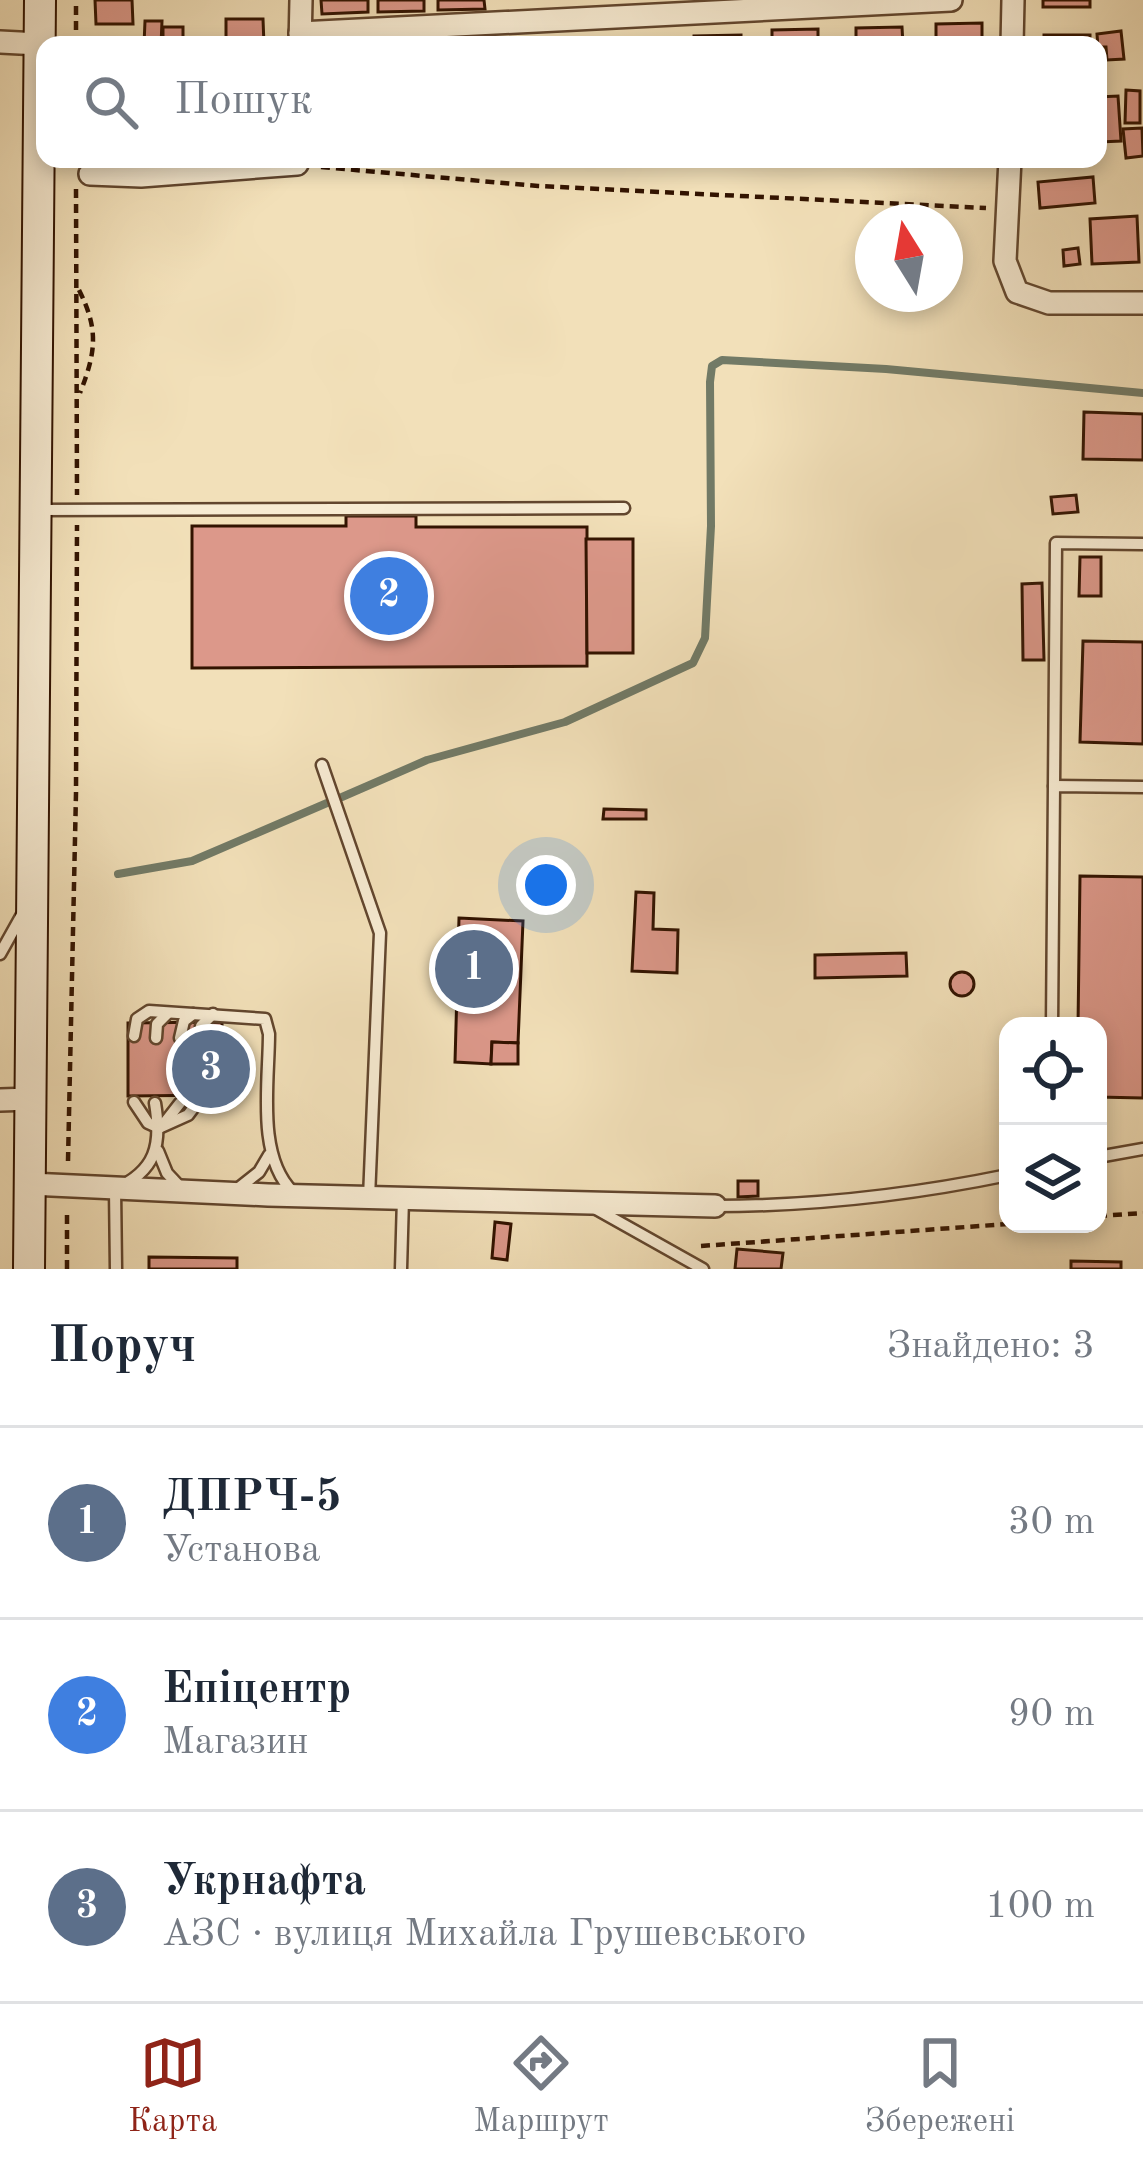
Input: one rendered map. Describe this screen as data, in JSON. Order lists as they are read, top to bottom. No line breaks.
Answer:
{"north":"top","page":{"search":"Пошук","pins":["2","1","3"],"heading":["Поруч","Знайдено: 3"],"list":[{"mark":"1","name":"ДПРЧ-5","note":"Установа","value":"30 m"},{"mark":"2","name":"Епіцентр","note":"Магазин","value":"90 m"},{"mark":"3","name":"Укрнафта","note":"АЗС · вулиця Михайла Грушевського","value":"100 m"}],"nav":["Карта","Маршрут","Збережені"]}}
